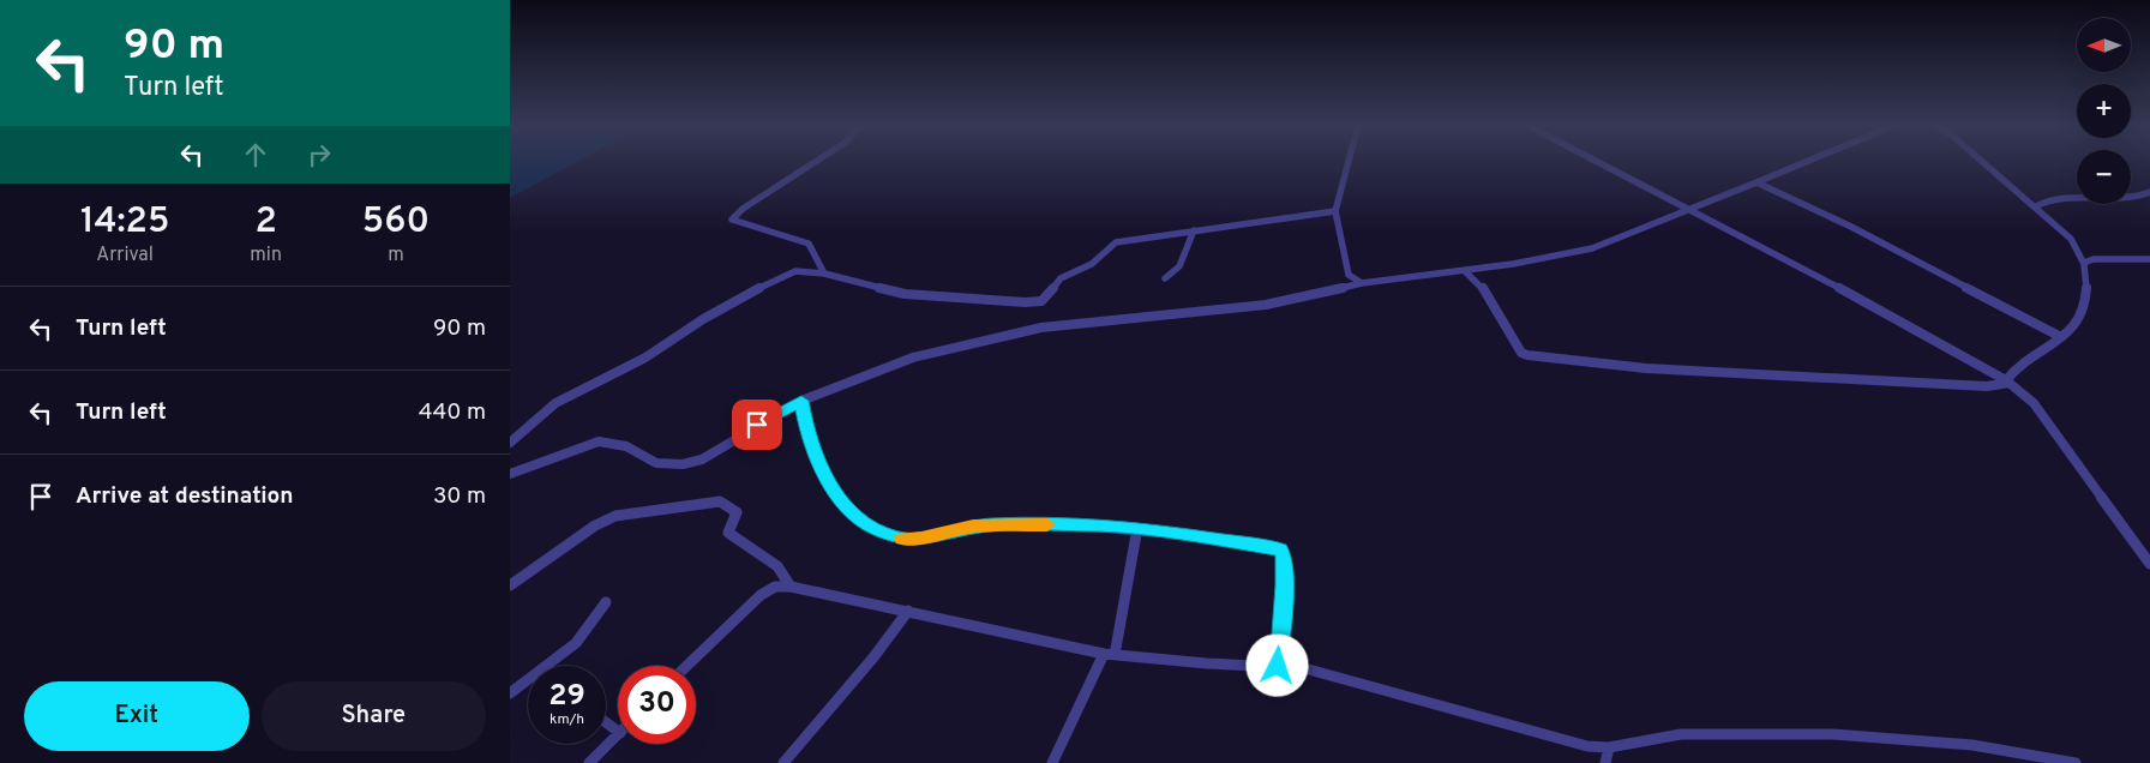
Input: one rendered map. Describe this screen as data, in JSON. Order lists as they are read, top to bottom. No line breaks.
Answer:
{"north":"left","page":{"turn":["90 m","Turn left"],"map_buttons":["+","−"],"eta":["14:25","Arrival","2","min","560","m"],"list":[{"name":"Turn left","value":"90 m"},{"name":"Turn left","value":"440 m"},{"name":"Arrive at destination","value":"30 m"}],"speed":"29 km/h","limit":"30","buttons":["Exit","Share"]}}
